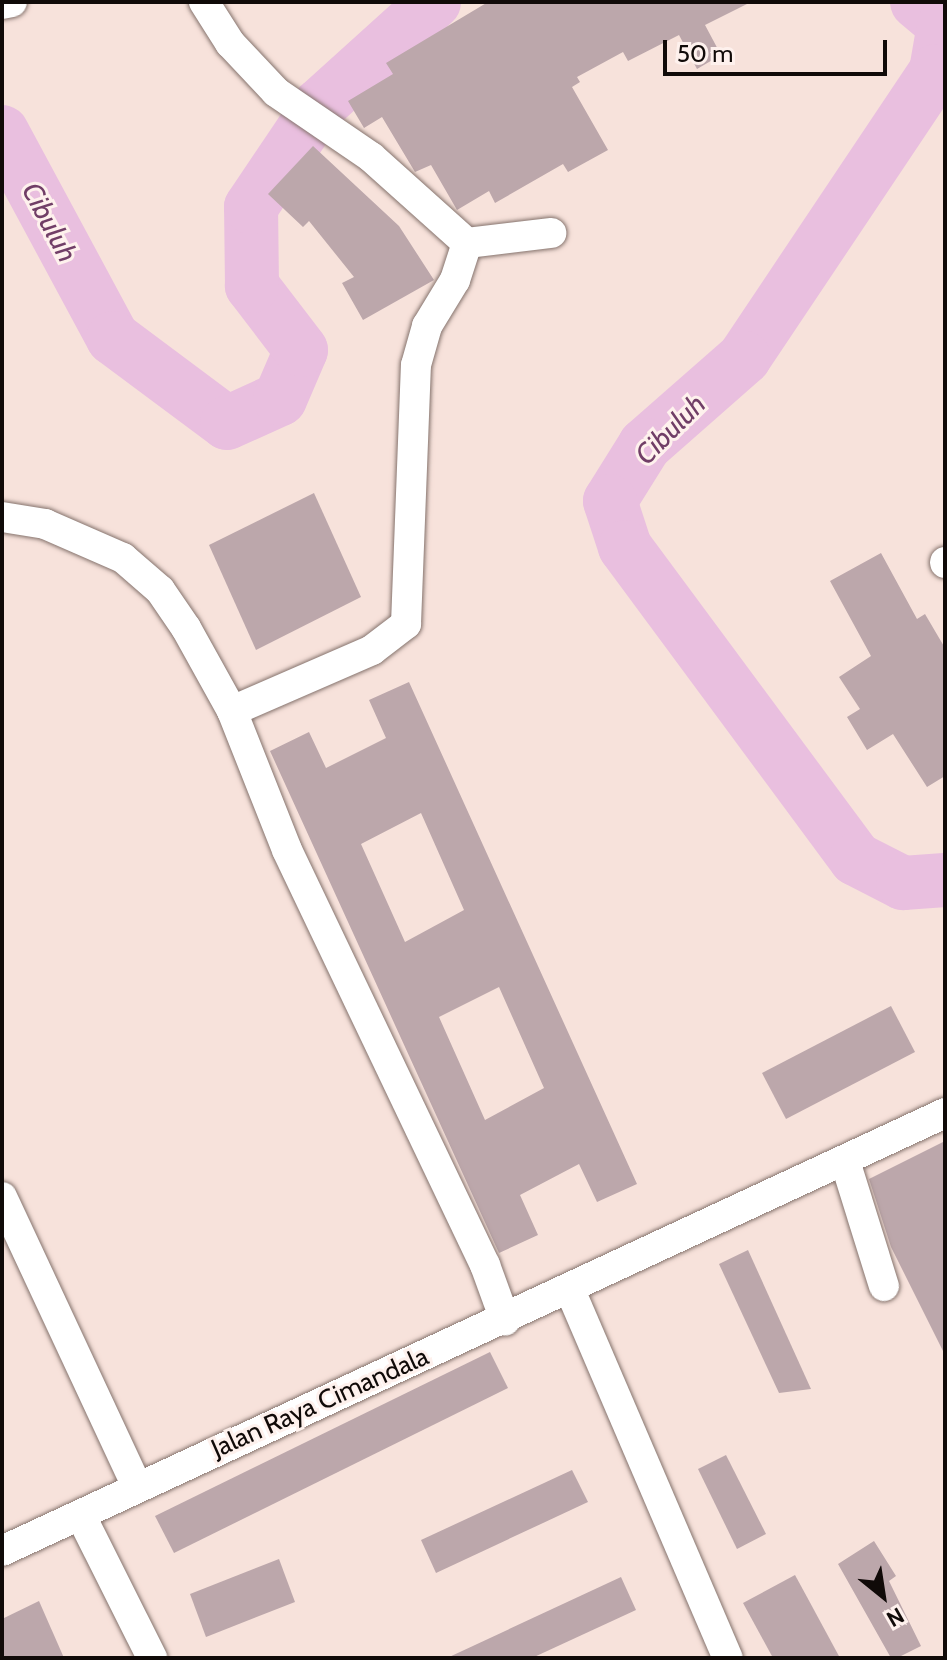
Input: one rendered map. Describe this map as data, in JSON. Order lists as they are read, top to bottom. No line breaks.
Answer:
{"streets":{"street":["Jalan Raya Cimandala"]},"water":["Cibuluh"],"scale_bar":"50 m","north":"bottom right"}
